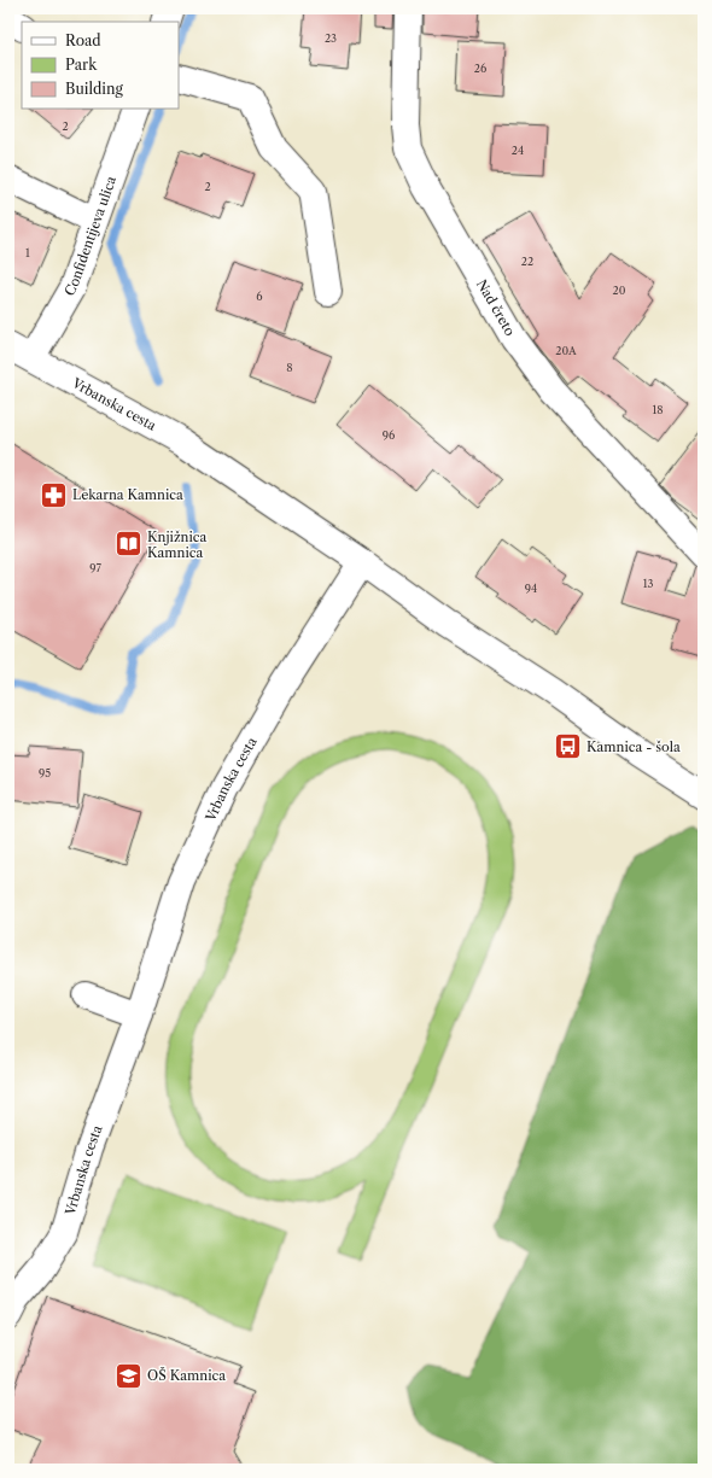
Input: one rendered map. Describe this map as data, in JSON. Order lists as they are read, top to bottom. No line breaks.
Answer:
{"streets":{"street":["Confidentijeva ulica","Nad čreto","Vrbanska cesta"]},"crossings":[["Confidentijeva ulica","Vrbanska cesta"]],"places":{"pharmacy":["Lekarna Kamnica"],"library":["Knjižnica Kamnica"],"bus stop":["Kamnica - šola"],"school or university":["OŠ Kamnica"]},"house_numbers":["23","26","2","24","2","1","22","20","6","20A","8","18","96","97","13","94","95"],"legend":["Road","Park","Building"]}
